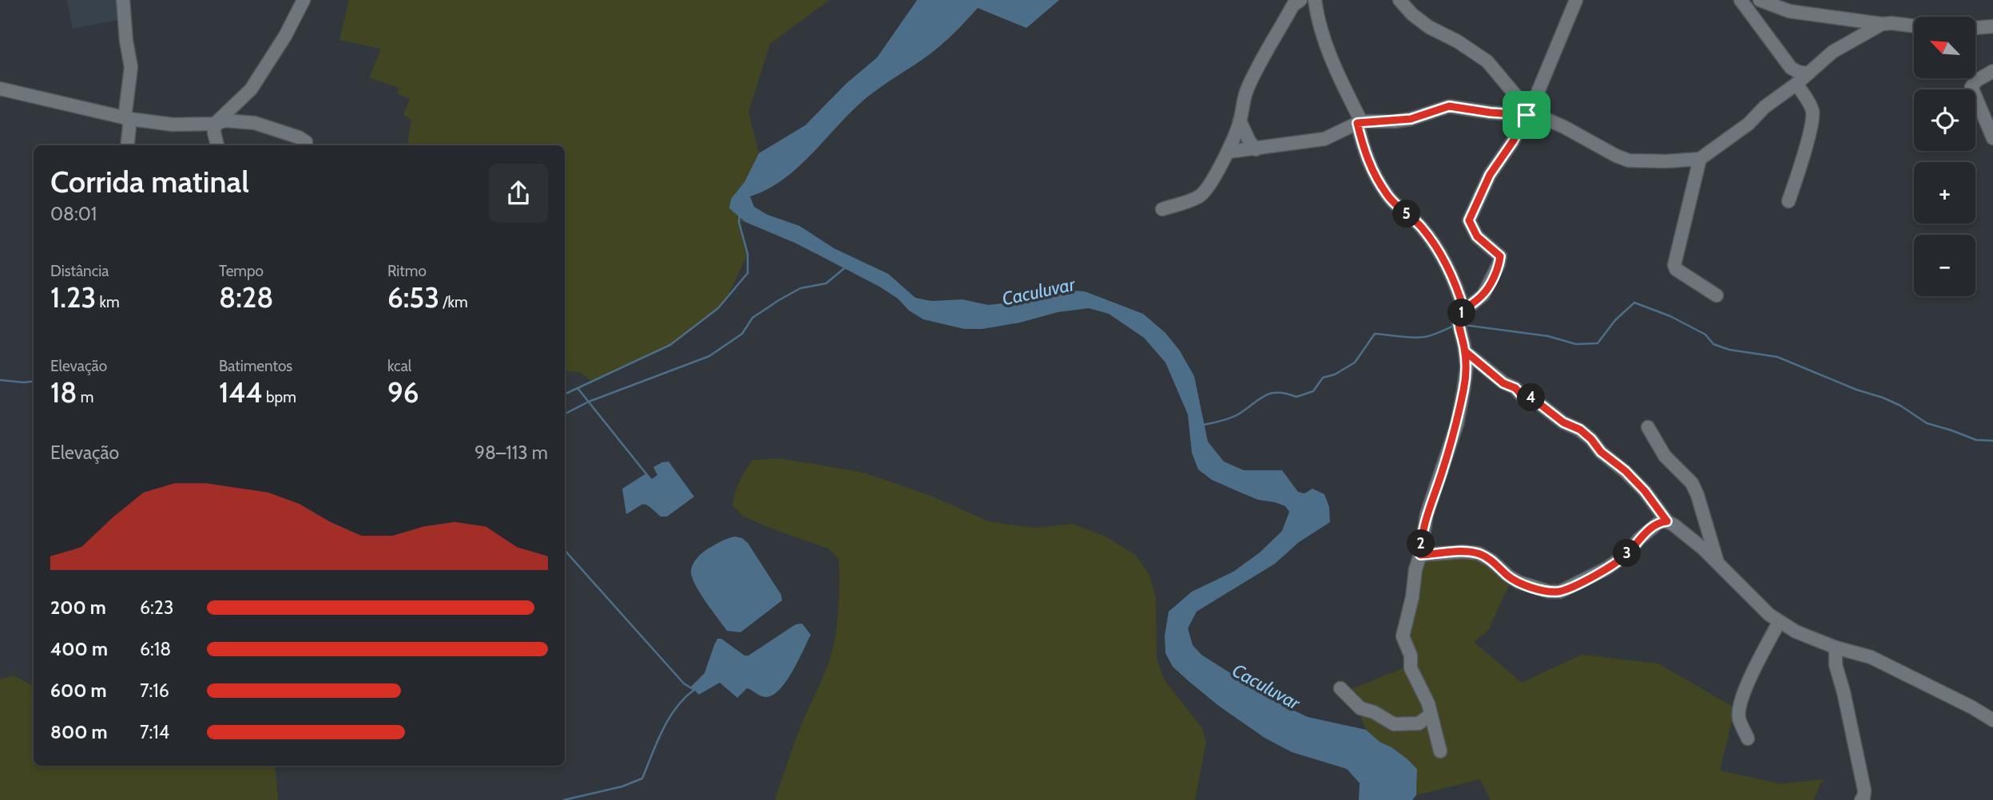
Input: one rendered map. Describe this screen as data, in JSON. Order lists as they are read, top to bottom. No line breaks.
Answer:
{"water":["Caculuvar"],"north":"top left","page":{"map_buttons":["+","−"],"heading":["Corrida matinal","08:01"],"pins":["5","1","4","2","3"],"stats":[["Distância","1.23 km"],["Tempo","8:28"],["Ritmo","6:53 /km"],["Elevação","18 m"],["Batimentos","144 bpm"],["kcal","96"]],"chart":["Elevação","98–113 m"],"list":[{"name":"200 m","note":"6:23"},{"name":"400 m","note":"6:18"},{"name":"600 m","note":"7:16"},{"name":"800 m","note":"7:14"}]}}
